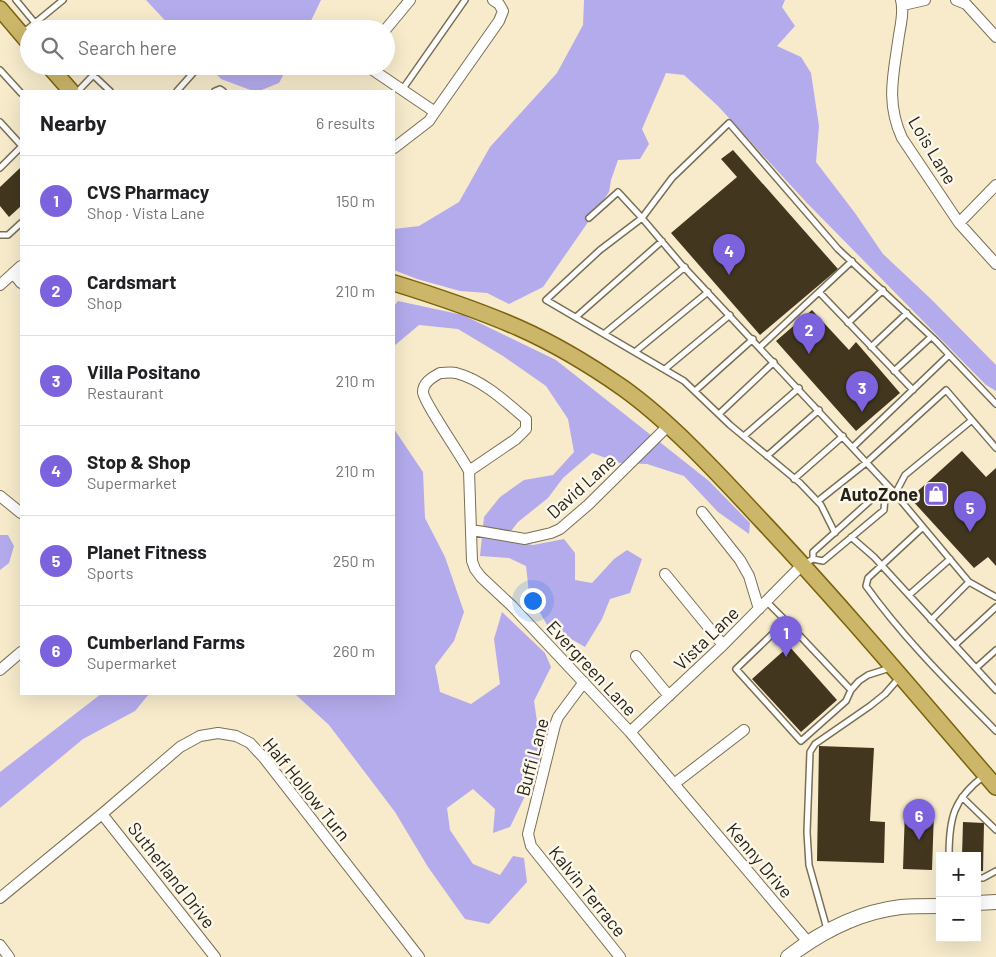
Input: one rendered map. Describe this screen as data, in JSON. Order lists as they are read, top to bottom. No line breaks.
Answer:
{"streets":{"street":["Lois Lane","David Lane","Vista Lane","Evergreen Lane","Buffi Lane","Half Hollow Turn","Kenny Drive","Sutherland Drive","Kalvin Terrace"]},"crossings":[["David Lane","Evergreen Lane"],["Vista Lane","Evergreen Lane"],["Evergreen Lane","Buffi Lane"],["Evergreen Lane","Kenny Drive"],["Buffi Lane","Kalvin Terrace"],["Half Hollow Turn","Sutherland Drive"]],"places":{"shop":["AutoZone"]},"page":{"search":"Search here","heading":["Nearby","6 results"],"list":[{"mark":"1","name":"CVS Pharmacy","note":"Shop · Vista Lane","value":"150 m"},{"mark":"2","name":"Cardsmart","note":"Shop","value":"210 m"},{"mark":"3","name":"Villa Positano","note":"Restaurant","value":"210 m"},{"mark":"4","name":"Stop & Shop","note":"Supermarket","value":"210 m"},{"mark":"5","name":"Planet Fitness","note":"Sports","value":"250 m"},{"mark":"6","name":"Cumberland Farms","note":"Supermarket","value":"260 m"}],"pins":["4","2","3","5","1","6"],"map_buttons":["+","−"]}}
